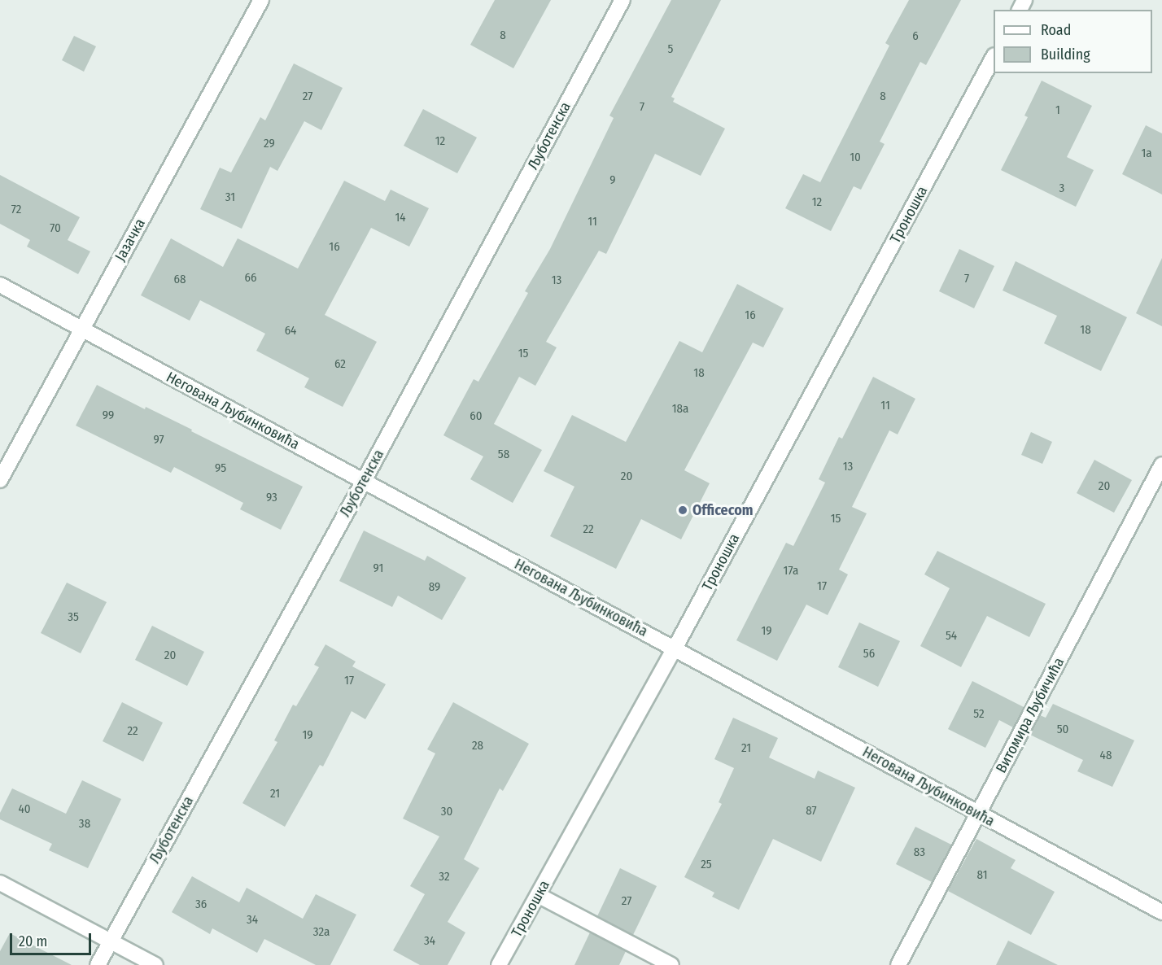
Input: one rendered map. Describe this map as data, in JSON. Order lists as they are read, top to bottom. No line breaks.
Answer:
{"streets":{"street":["Љуботенска","Троношка","Јазачка","Негована Љубинковића","Витомира Љубичића"]},"crossings":[["Љуботенска","Негована Љубинковића"],["Троношка","Негована Љубинковића"],["Јазачка","Негована Љубинковића"],["Негована Љубинковића","Витомира Љубичића"]],"places":["Officecom"],"house_numbers":["8","6","5","27","8","7","1","12","29","1a","10","9","3","31","12","72","14","11","70","16","66","7","68","13","16","18","64","15","62","18","11","18a","99","60","97","58","13","95","20","20","93","15","22","91","17a","17","89","35","19","54","56","20","17","52","50","22","19","28","21","48","21","40","87","30","38","83","25","81","32","27","36","34","32a","34"],"legend":["Road","Building"],"scale_bar":"20 m"}
